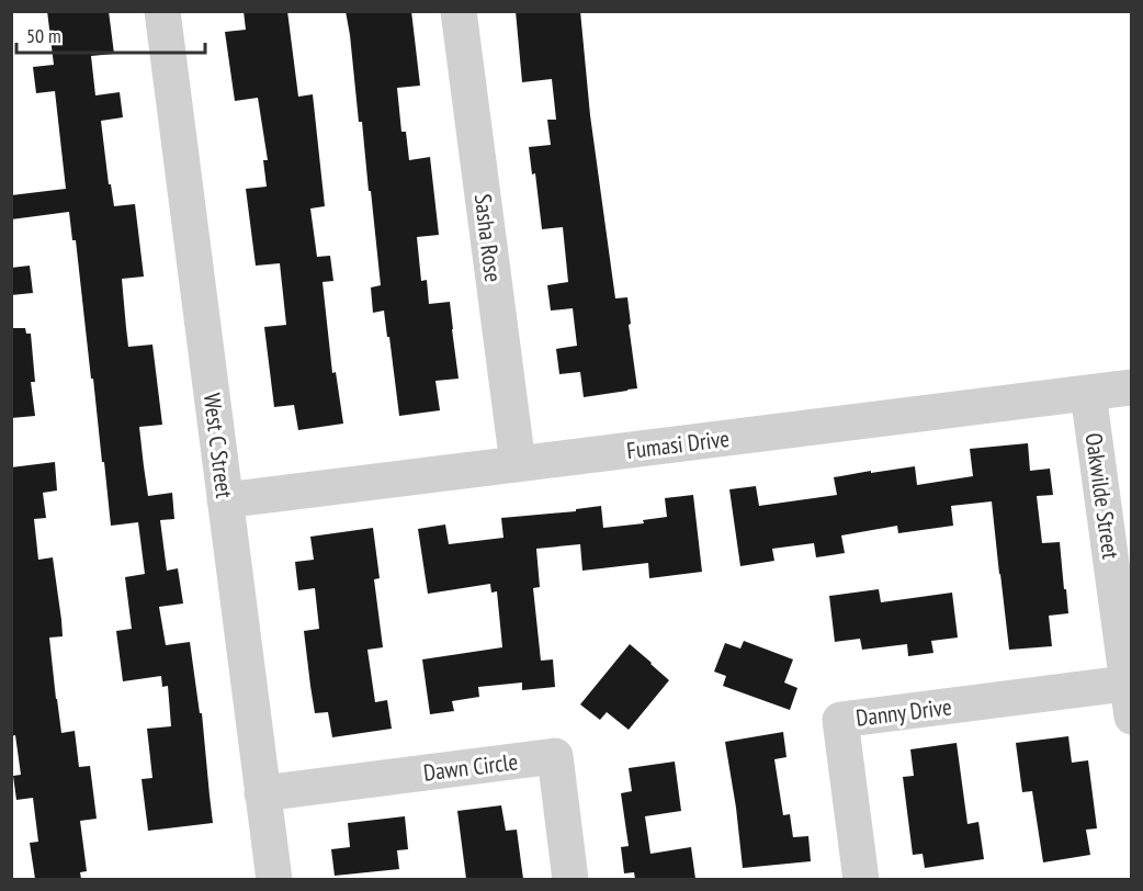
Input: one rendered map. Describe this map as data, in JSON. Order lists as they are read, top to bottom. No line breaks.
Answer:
{"streets":{"street":["Sasha Rose","Fumasi Drive","West C Street","Oakwilde Street","Danny Drive","Dawn Circle"]},"crossings":[["Sasha Rose","Fumasi Drive"],["Fumasi Drive","West C Street"],["Fumasi Drive","Oakwilde Street"],["West C Street","Dawn Circle"],["Oakwilde Street","Danny Drive"]],"scale_bar":"50 m"}
